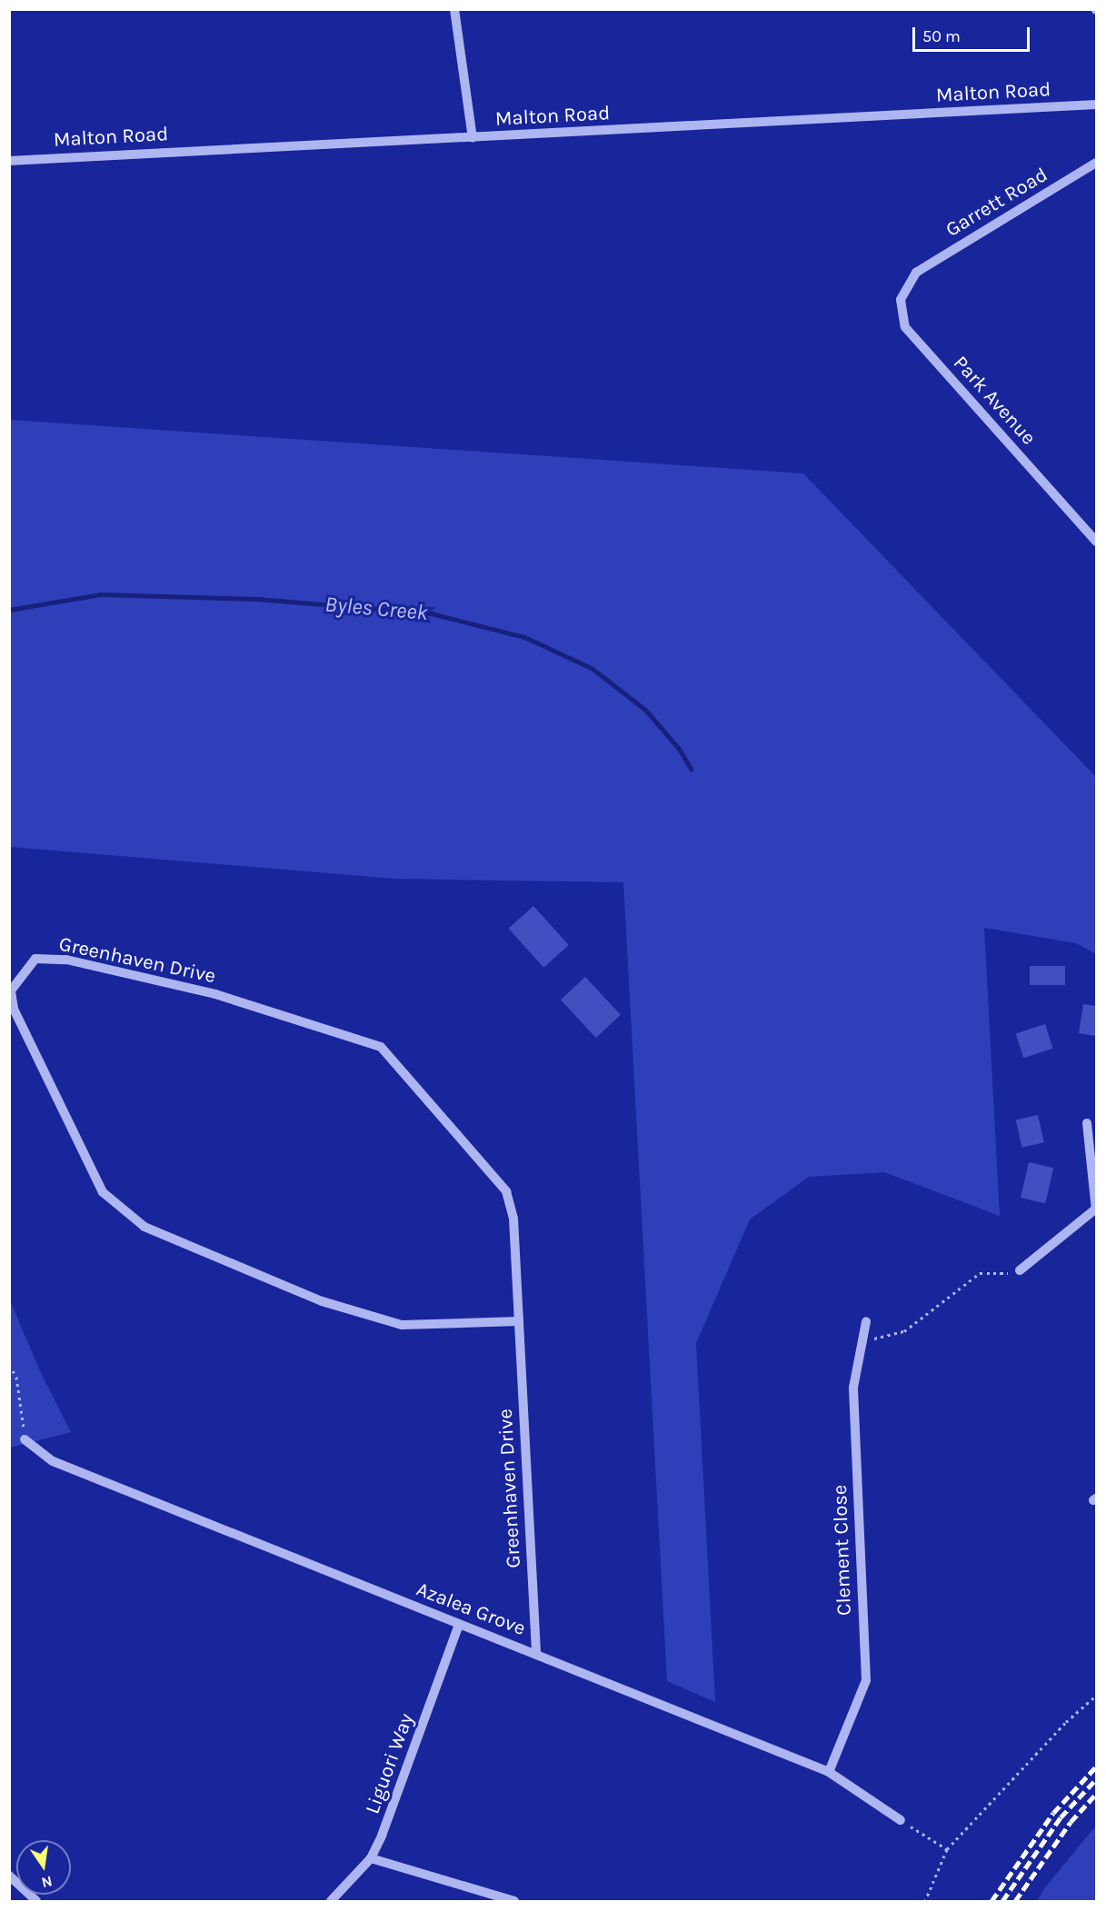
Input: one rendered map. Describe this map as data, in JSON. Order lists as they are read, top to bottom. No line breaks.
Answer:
{"streets":{"street":["Malton Road","Garrett Road","Park Avenue","Greenhaven Drive","Clement Close","Azalea Grove","Liguori Way"]},"crossings":[["Garrett Road","Park Avenue"],["Greenhaven Drive","Azalea Grove"],["Clement Close","Azalea Grove"],["Azalea Grove","Liguori Way"]],"water":["Byles Creek"],"scale_bar":"50 m","north":"bottom"}
